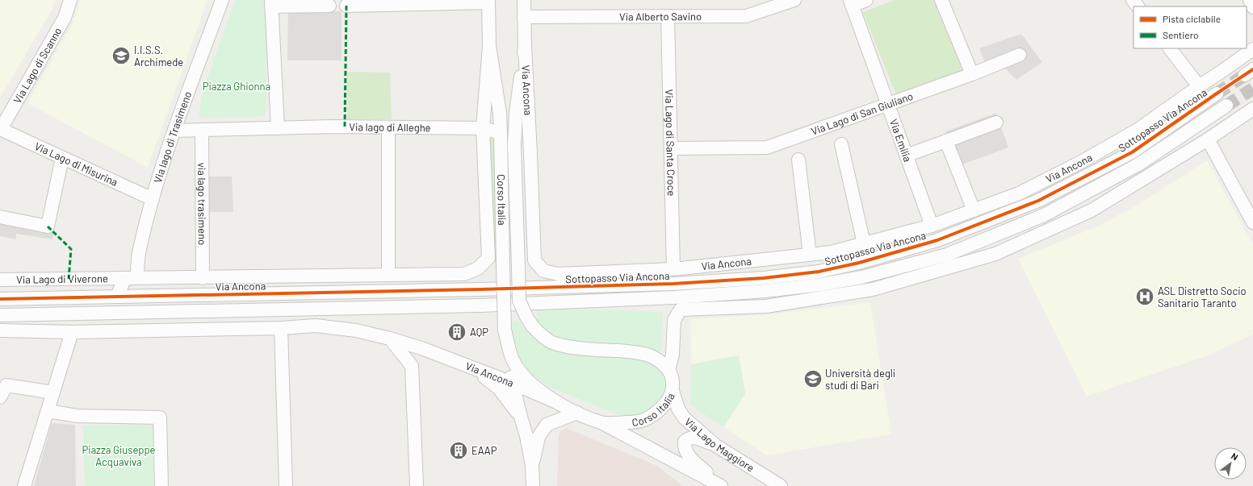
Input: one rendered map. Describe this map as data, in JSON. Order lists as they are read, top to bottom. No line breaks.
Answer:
{"streets":{"street":["Via Alberto Savino","Via Lago di Scanno","Via Ancona","Via Lago di San Giuliano","Sottopasso Via Ancona","Via lago di Alleghe","Via lago di Trasimeno","Via Emilia","Via Lago di Santa Croce","Via Lago di Misurina","Corso Italia","via lago trasimeno","Via Lago di Viverone","Via Lago Maggiore"]},"crossings":[["Via Alberto Savino","Via Lago di Santa Croce"],["Via Alberto Savino","Corso Italia"],["Via Lago di Scanno","Via Lago di Misurina"],["Via Ancona","Sottopasso Via Ancona"],["Via Ancona","Via lago di Alleghe"],["Via Ancona","Via lago di Trasimeno"],["Via Ancona","Via Emilia"],["Via Ancona","Via Lago di Santa Croce"],["Via Ancona","Corso Italia"],["Via Ancona","via lago trasimeno"],["Via Ancona","Via Lago di Viverone"],["Via Lago di San Giuliano","Via Emilia"],["Via Lago di San Giuliano","Via Lago di Santa Croce"],["Via lago di Alleghe","Corso Italia"],["Via lago di Alleghe","via lago trasimeno"],["Via lago di Trasimeno","Via Lago di Misurina"],["Via lago di Trasimeno","Via Lago di Viverone"],["Corso Italia","Via Lago Maggiore"]],"parks":["Piazza Ghionna","Piazza Giuseppe Acquaviva"],"places":{"school or university":["I.I.S.S. Archimede","Università degli studi di Bari"],"hospital":["ASL Distretto Socio Sanitario Taranto"],"building":["AQP","EAAP"]},"legend":["Pista ciclabile","Sentiero"],"north":"top right"}
